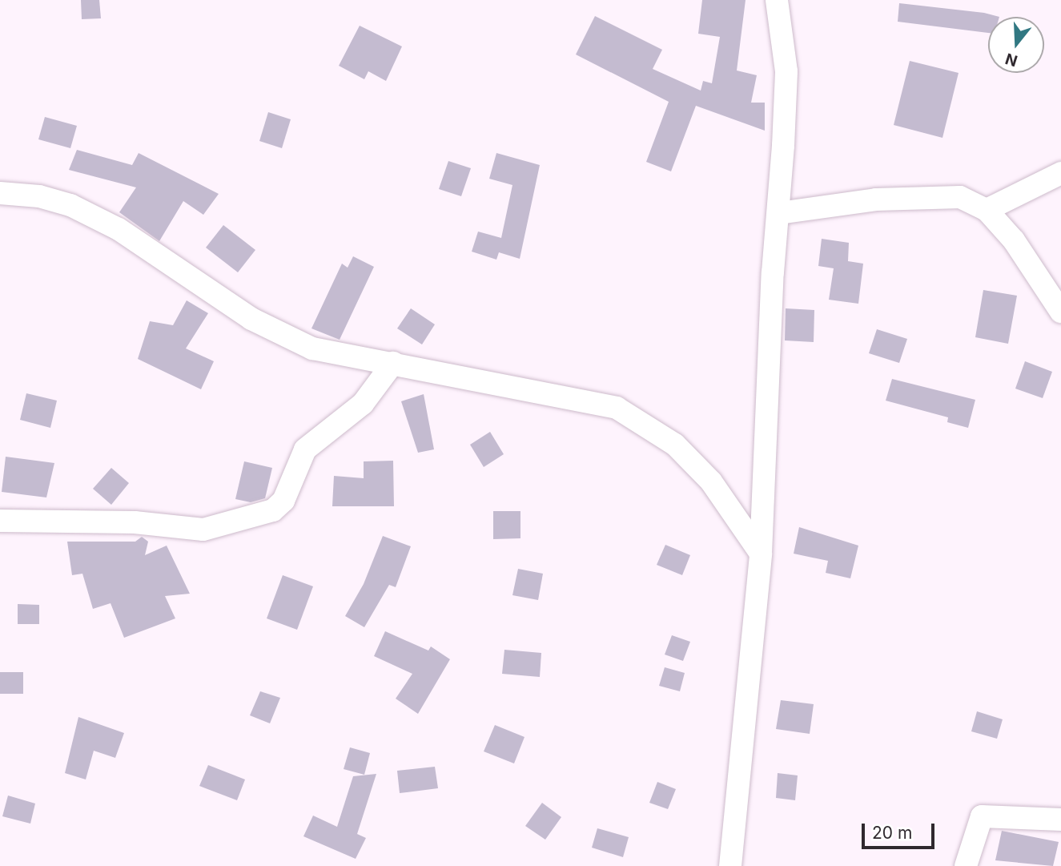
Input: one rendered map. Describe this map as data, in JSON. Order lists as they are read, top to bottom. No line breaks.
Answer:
{"scale_bar":"20 m","north":"bottom"}
